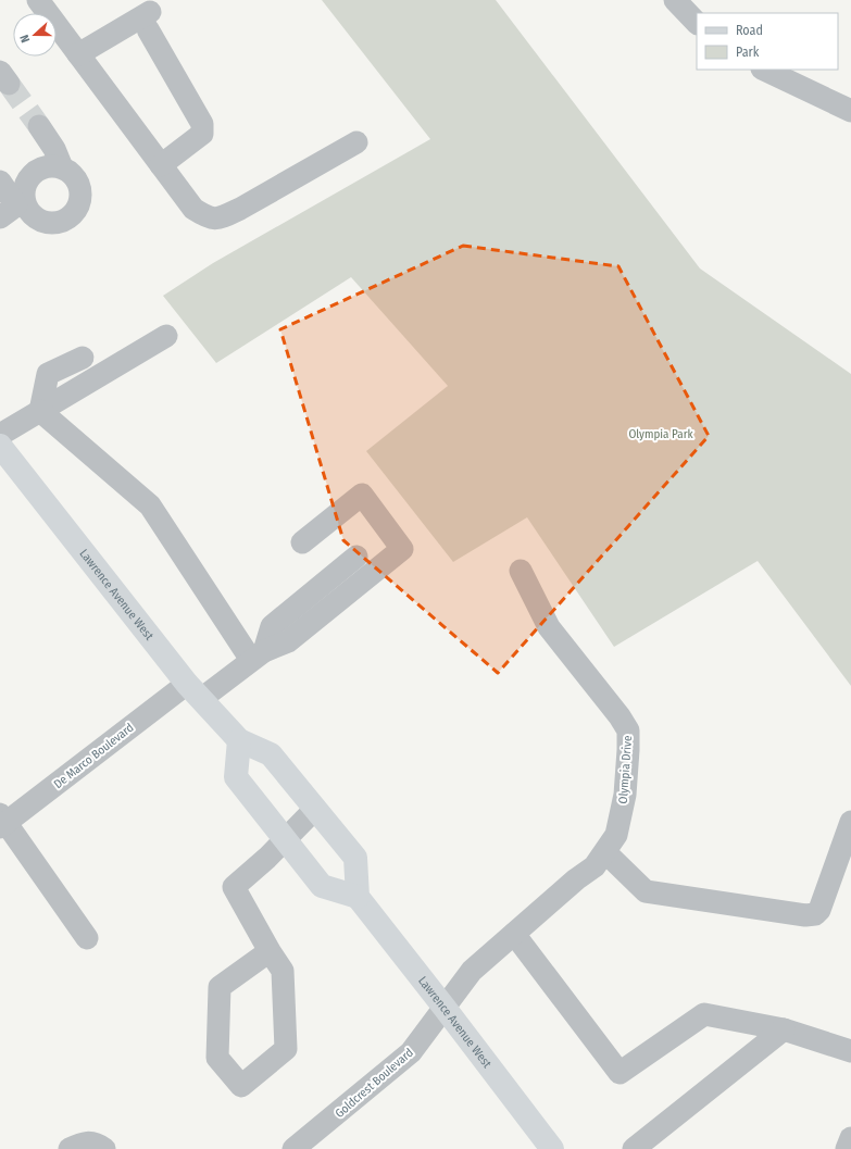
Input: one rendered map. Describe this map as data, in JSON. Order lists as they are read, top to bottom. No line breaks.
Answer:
{"streets":{"main road":["Lawrence Avenue West"],"street":["De Marco Boulevard","Olympia Drive","Goldcrest Boulevard"]},"crossings":[["Lawrence Avenue West","De Marco Boulevard"],["Lawrence Avenue West","Olympia Drive"],["Lawrence Avenue West","Goldcrest Boulevard"],["Olympia Drive","Goldcrest Boulevard"]],"parks":["Olympia Park"],"legend":["Road","Park"],"north":"left"}
